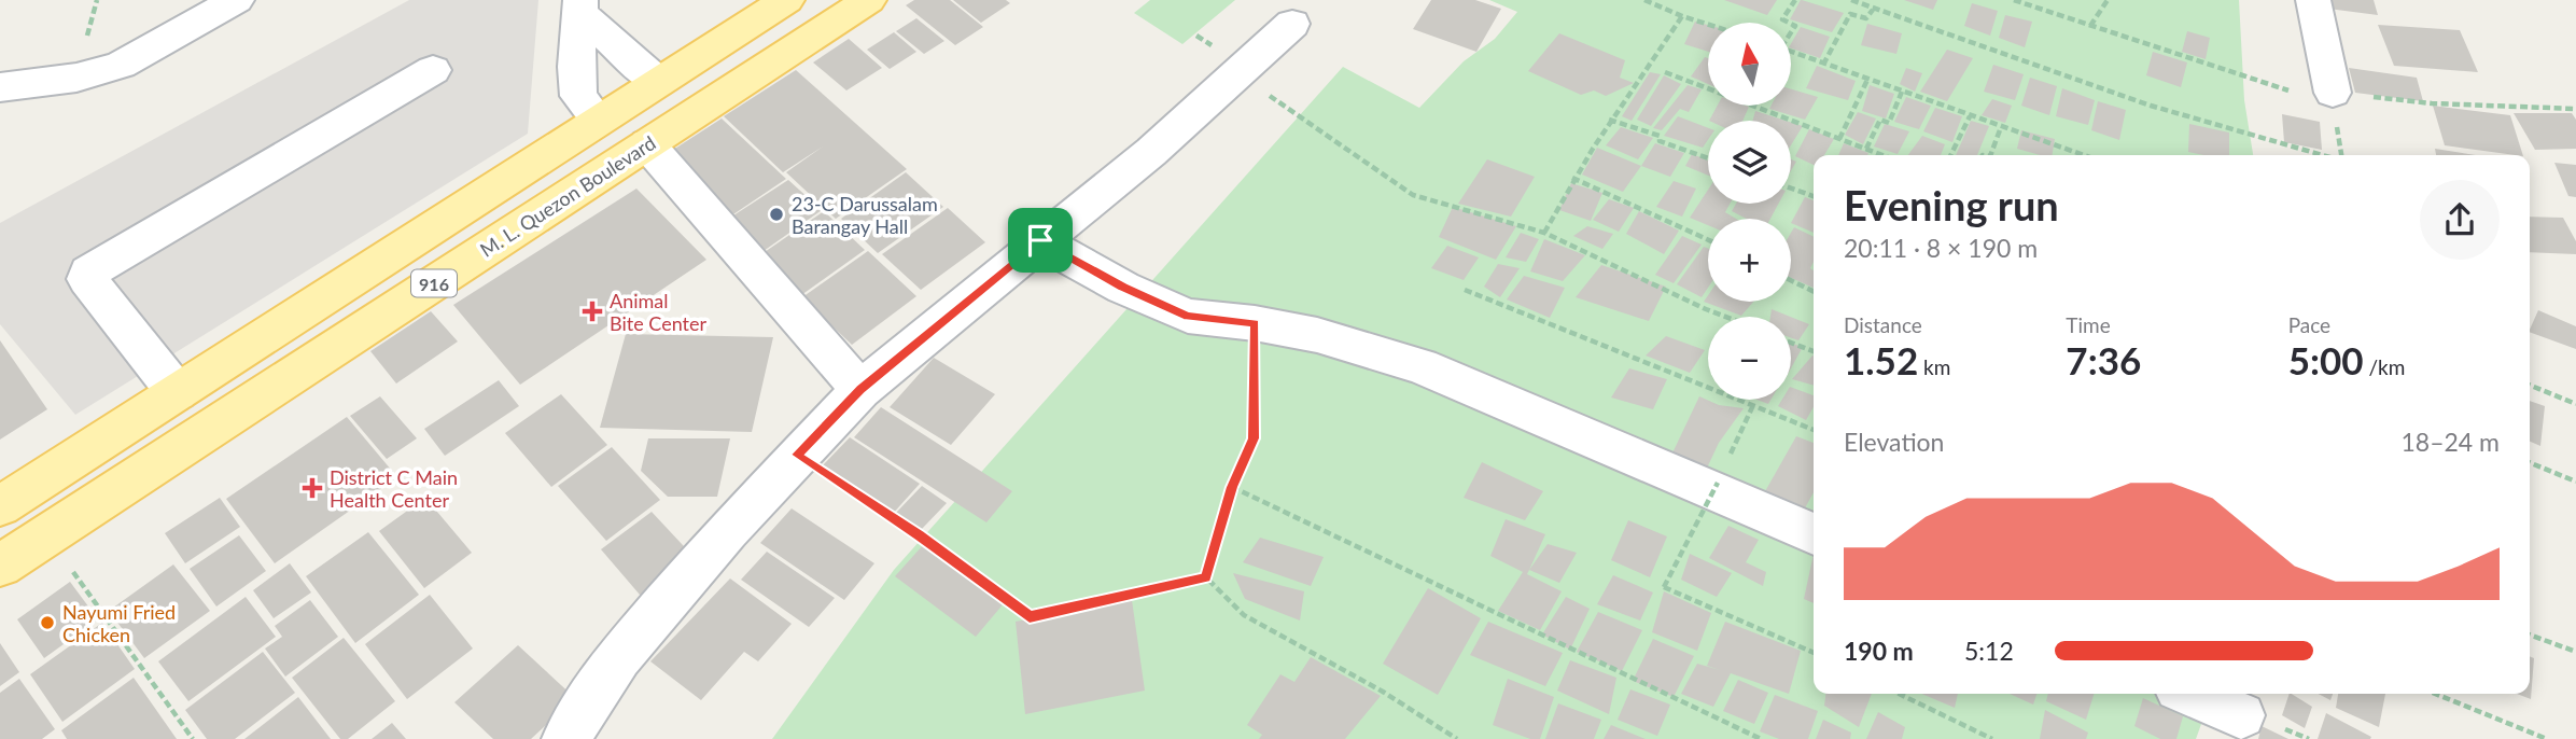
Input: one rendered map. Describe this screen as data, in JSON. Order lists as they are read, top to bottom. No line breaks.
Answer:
{"streets":{"main road":["M. L. Quezon Boulevard","916"]},"places":{"other":["23-C Darussalam Barangay Hall","Nayumi Fried Chicken"],"health":["Animal Bite Center","District C Main Health Center"]},"north":"top","page":{"map_buttons":["+","−"],"heading":["Evening run","20:11 · 8 × 190 m"],"stats":[["Distance","1.52 km"],["Time","7:36"],["Pace","5:00 /km"]],"chart":["Elevation","18–24 m"],"list":[{"name":"190 m","note":"5:12"}]}}
